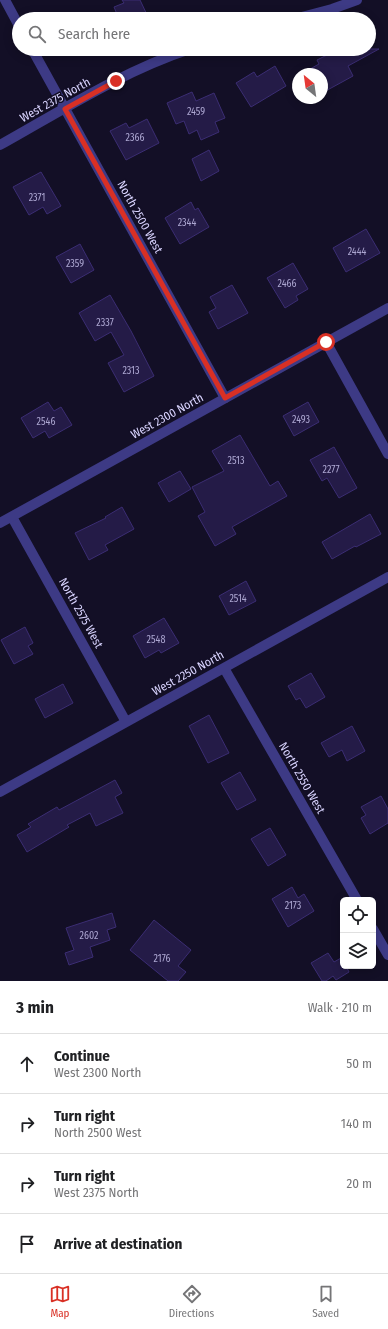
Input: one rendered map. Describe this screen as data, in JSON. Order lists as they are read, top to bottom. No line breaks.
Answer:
{"streets":{"street":["West 2375 North","North 2500 West","West 2300 North","North 2575 West","West 2250 North","North 2550 West"]},"crossings":[["West 2375 North","North 2500 West"],["North 2500 West","West 2300 North"],["West 2300 North","North 2575 West"],["North 2575 West","West 2250 North"],["West 2250 North","North 2550 West"]],"house_numbers":["2459","2366","2371","2344","2444","2359","2466","2337","2313","2493","2546","2513","2277","2514","2548","2173","2602","2176"],"north":"top left","page":{"search":"Search here","heading":["3 min","Walk · 210 m"],"list":[["Continue","West 2300 North","50 m"],["Turn right","North 2500 West","140 m"],["Turn right","West 2375 North","20 m"],"Arrive at destination"],"nav":["Map","Directions","Saved"]}}
